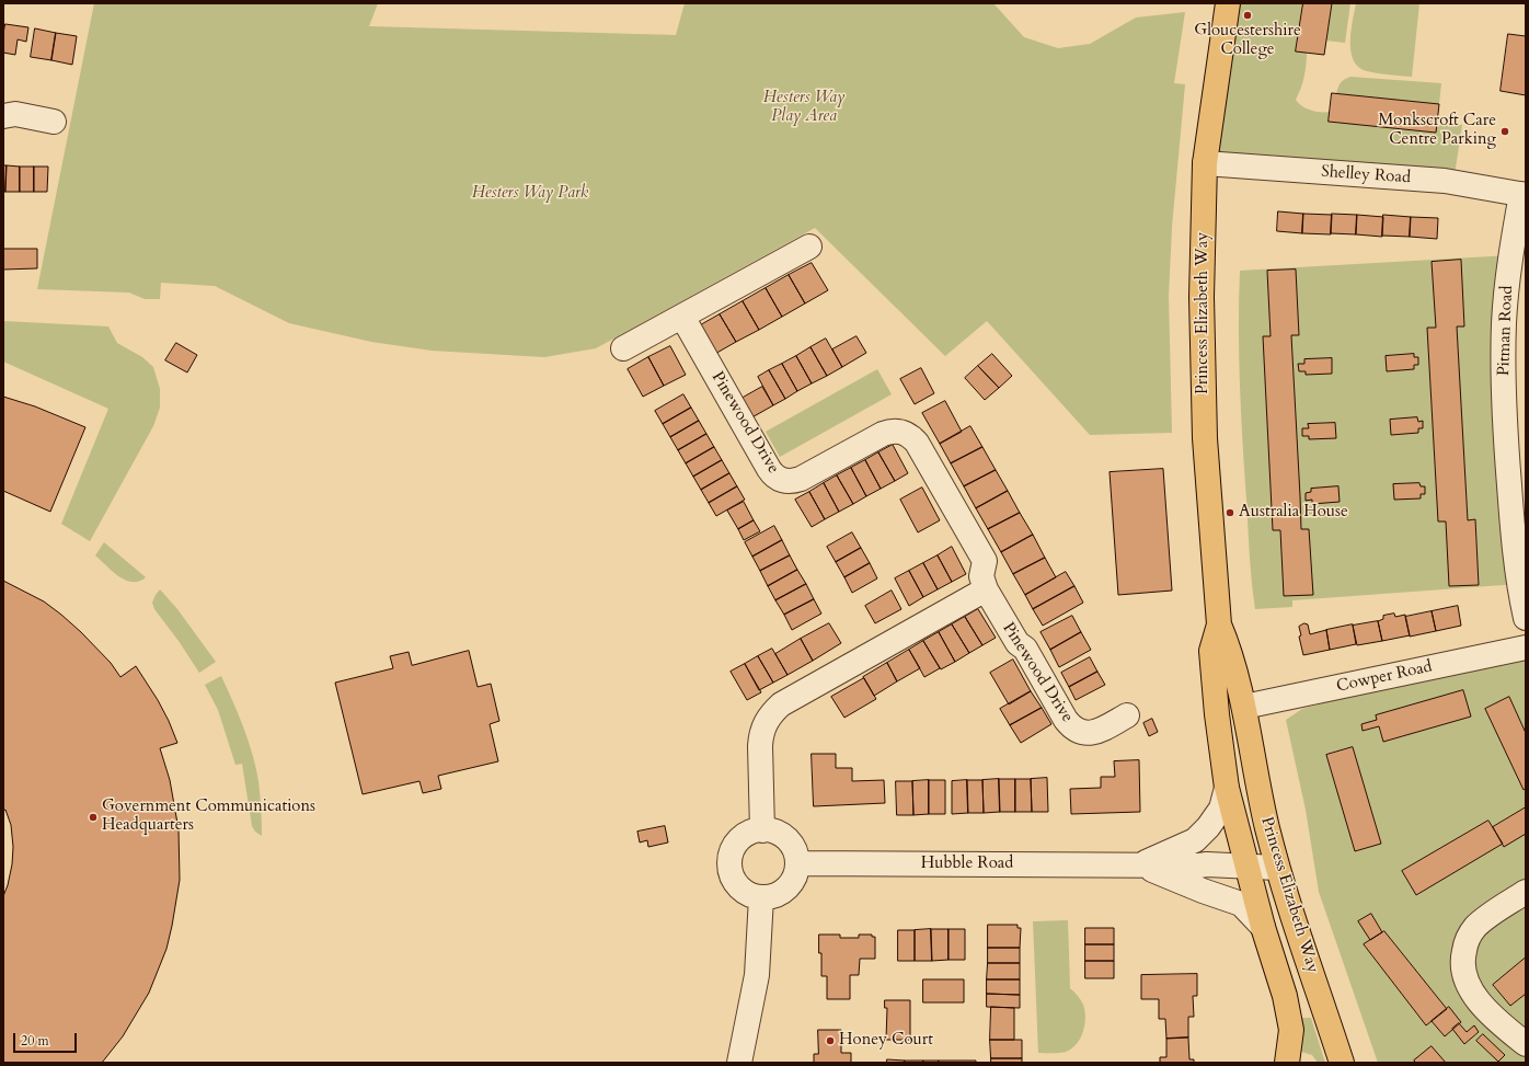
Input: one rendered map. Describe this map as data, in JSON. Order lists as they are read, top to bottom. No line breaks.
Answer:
{"streets":{"main road":["Princess Elizabeth Way"],"street":["Shelley Road","Pitman Road","Pinewood Drive","Cowper Road","Hubble Road"]},"crossings":[["Shelley Road","Princess Elizabeth Way"],["Shelley Road","Pitman Road"],["Princess Elizabeth Way","Cowper Road"],["Princess Elizabeth Way","Hubble Road"]],"parks":["Hesters Way Play Area","Hesters Way Park"],"places":["Gloucestershire College","Monkscroft Care Centre Parking","Australia House","Government Communications Headquarters","Honey Court"],"scale_bar":"20 m"}
